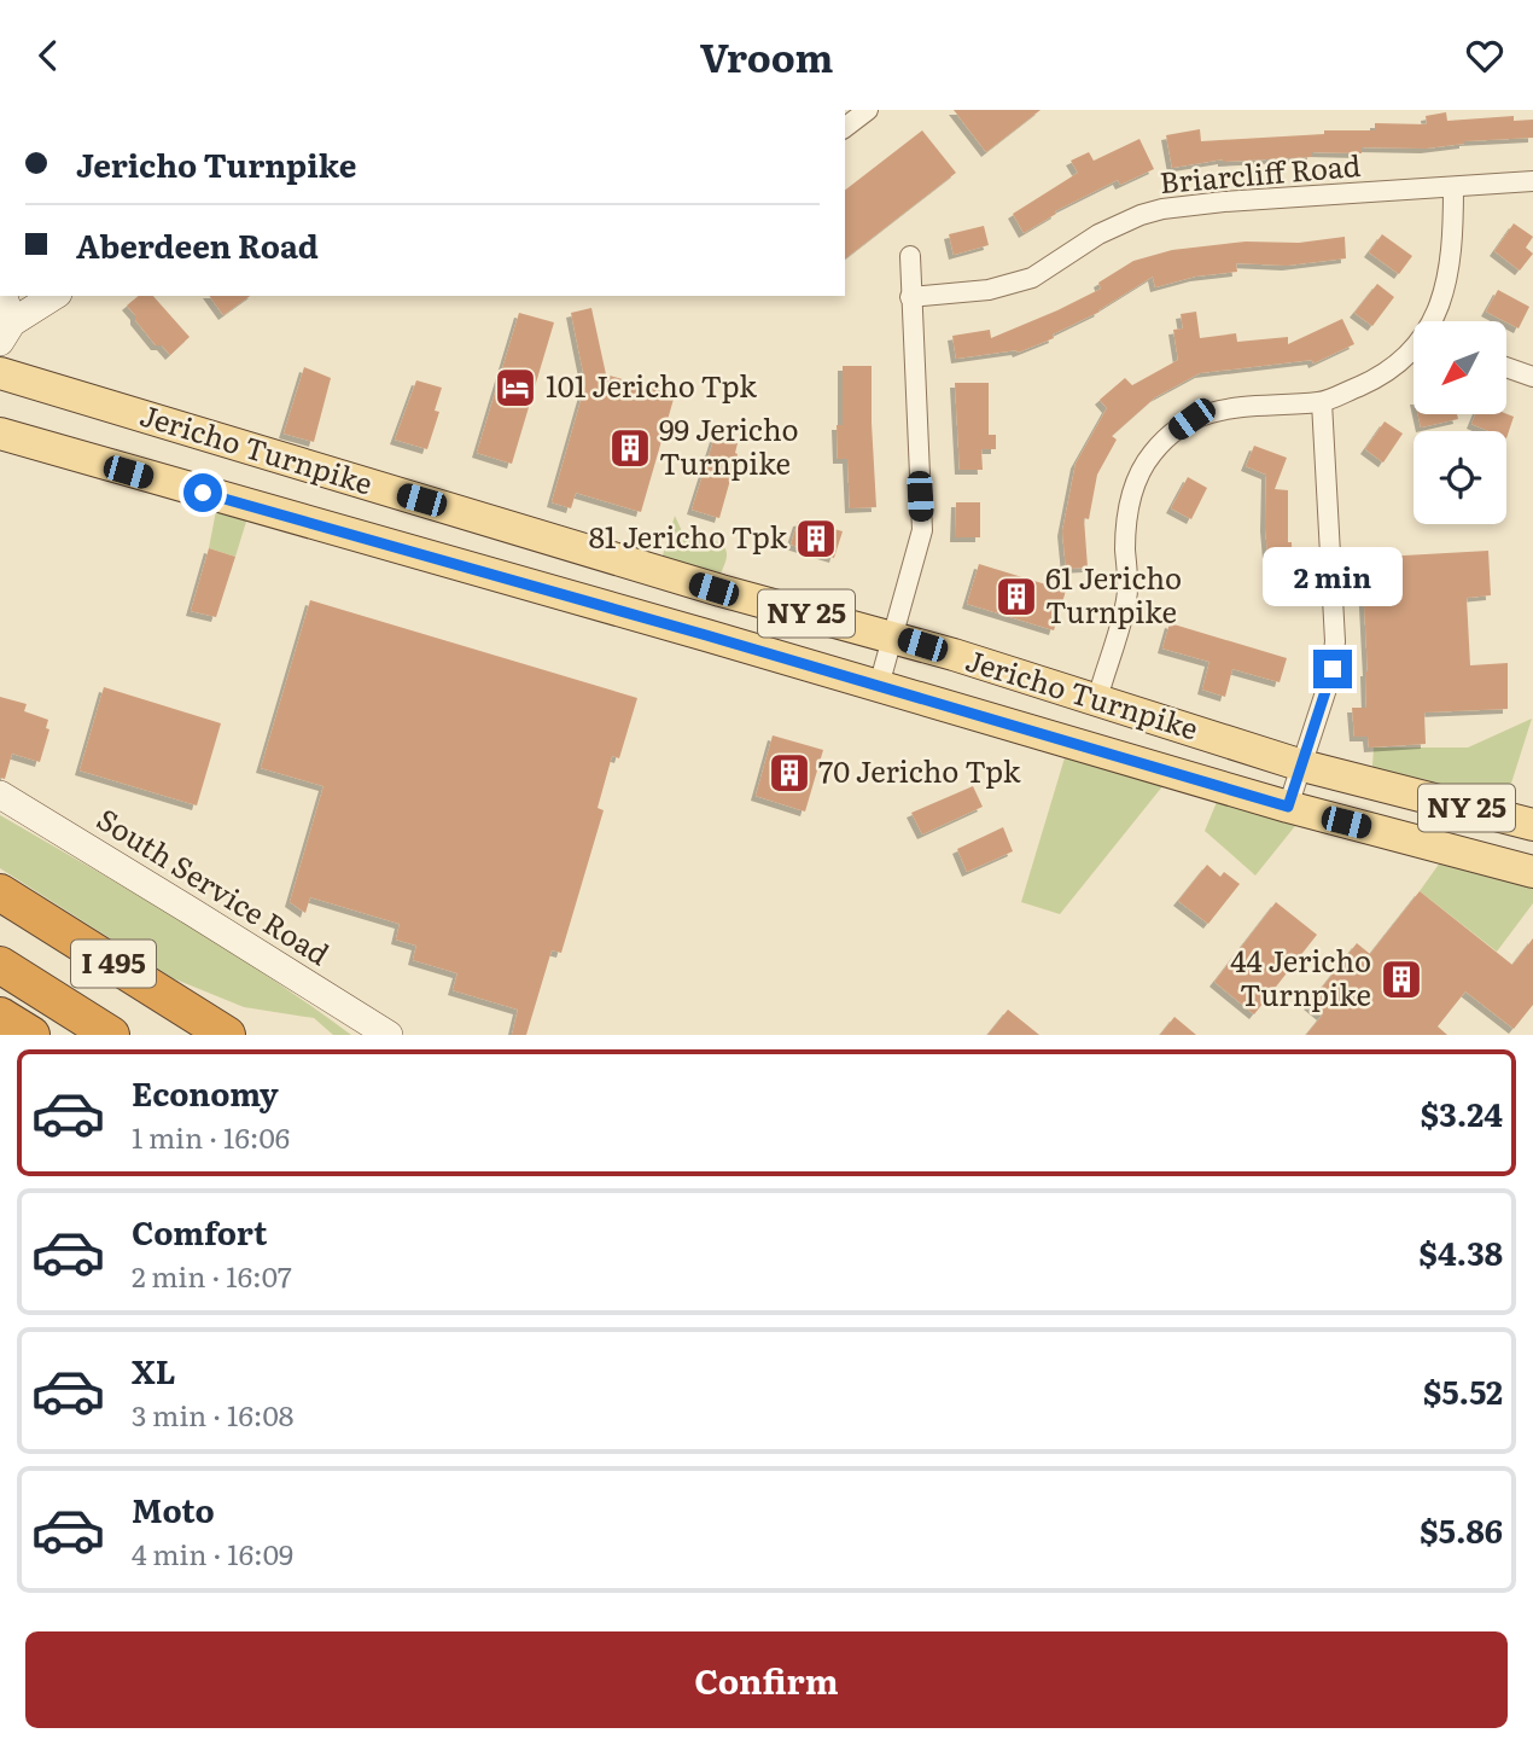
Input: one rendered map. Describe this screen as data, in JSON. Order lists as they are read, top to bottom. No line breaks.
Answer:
{"streets":{"highway":["I 495"],"main road":["Jericho Turnpike","NY 25","South Service Road"],"street":["Briarcliff Road"]},"places":{"hotel":["101 Jericho Tpk"],"building":["99 Jericho Turnpike","81 Jericho Tpk","61 Jericho Turnpike","70 Jericho Tpk","44 Jericho Turnpike"]},"north":"bottom left","page":{"header":"Vroom","banner":["Jericho Turnpike","Aberdeen Road"],"bubble":"2 min","list":[{"name":"Economy","note":"1 min · 16:06","value":"$3.24"},{"name":"Comfort","note":"2 min · 16:07","value":"$4.38"},{"name":"XL","note":"3 min · 16:08","value":"$5.52"},{"name":"Moto","note":"4 min · 16:09","value":"$5.86"}],"buttons":"Confirm"}}
